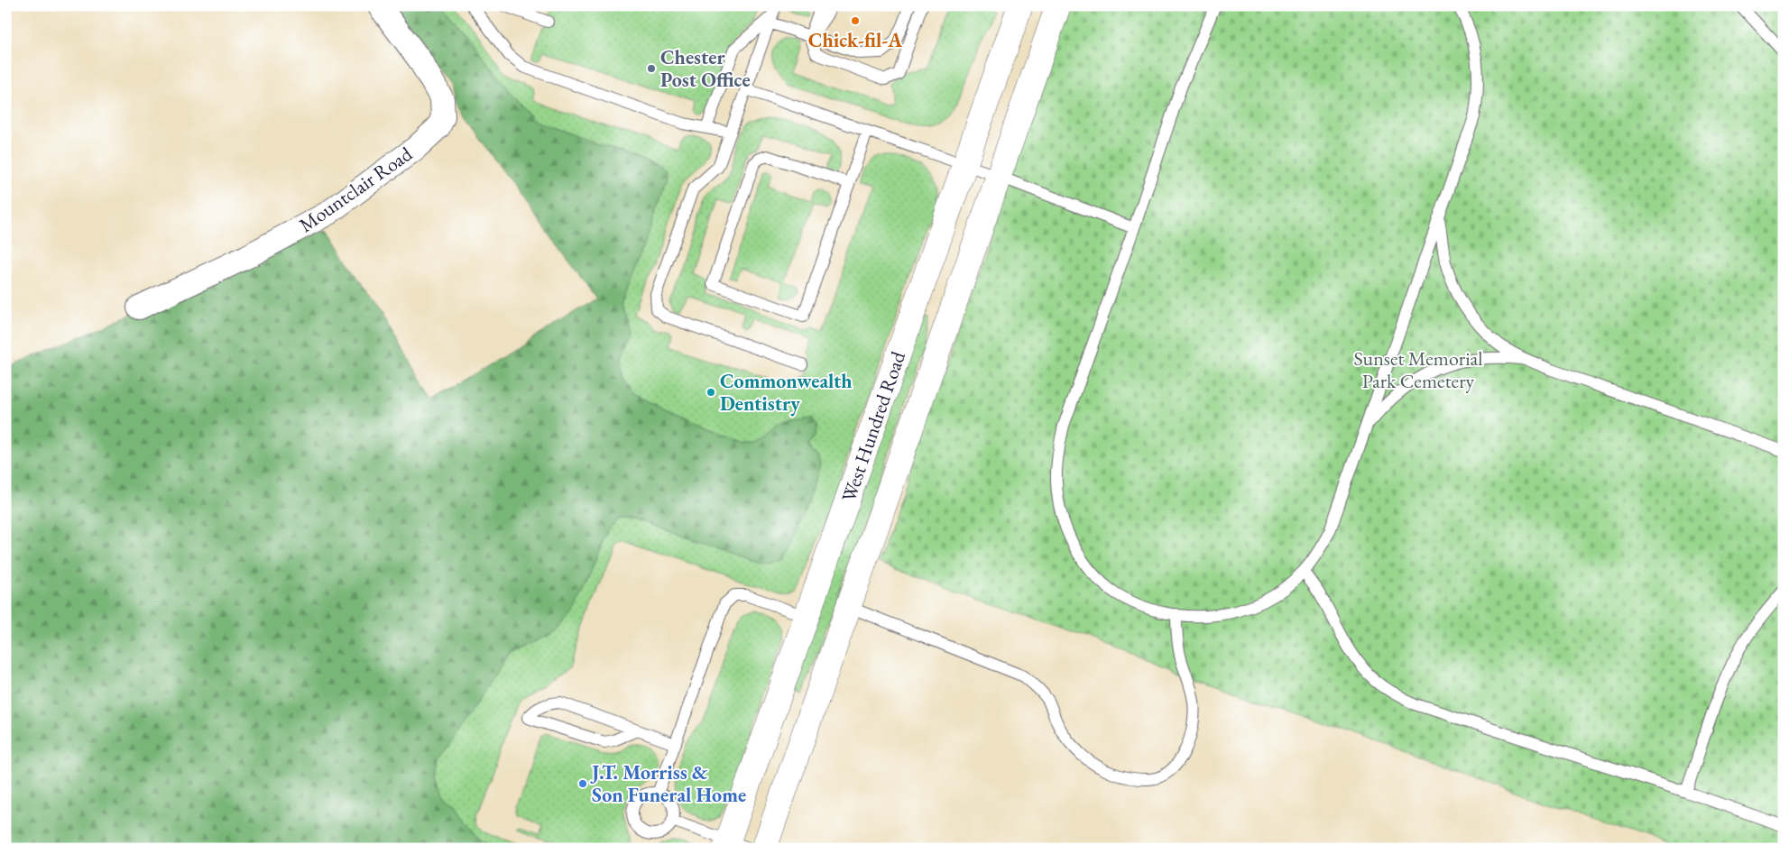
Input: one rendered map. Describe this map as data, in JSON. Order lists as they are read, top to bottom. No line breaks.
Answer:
{"streets":{"main road":["West Hundred Road"],"street":["Mountclair Road"]},"parks":["Sunset Memorial Park Cemetery"],"places":["Chick-fil-A","Chester Post Office","Commonwealth Dentistry","J.T. Morriss & Son Funeral Home"]}
